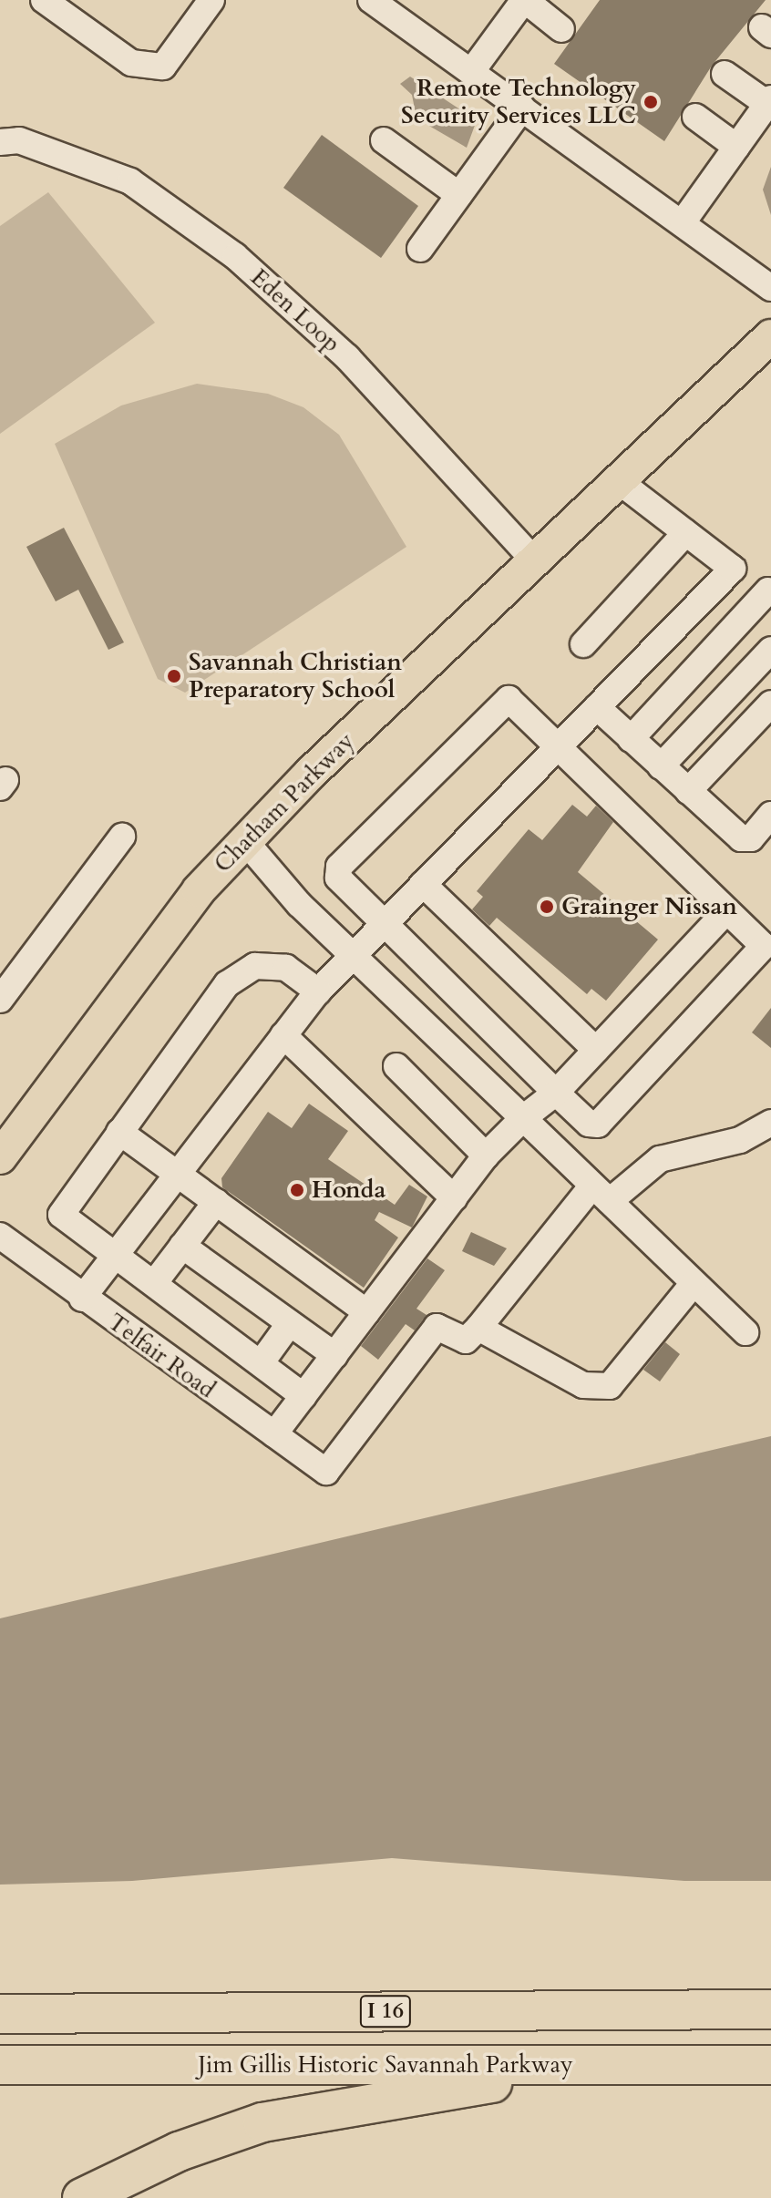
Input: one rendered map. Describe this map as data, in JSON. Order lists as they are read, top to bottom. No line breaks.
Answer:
{"streets":{"highway":["I 16","Jim Gillis Historic Savannah Parkway"],"main road":["Chatham Parkway"],"street":["Eden Loop","Telfair Road"]},"crossings":[["Eden Loop","Chatham Parkway"]],"places":["Remote Technology Security Services LLC","Savannah Christian Preparatory School","Grainger Nissan","Honda"]}
